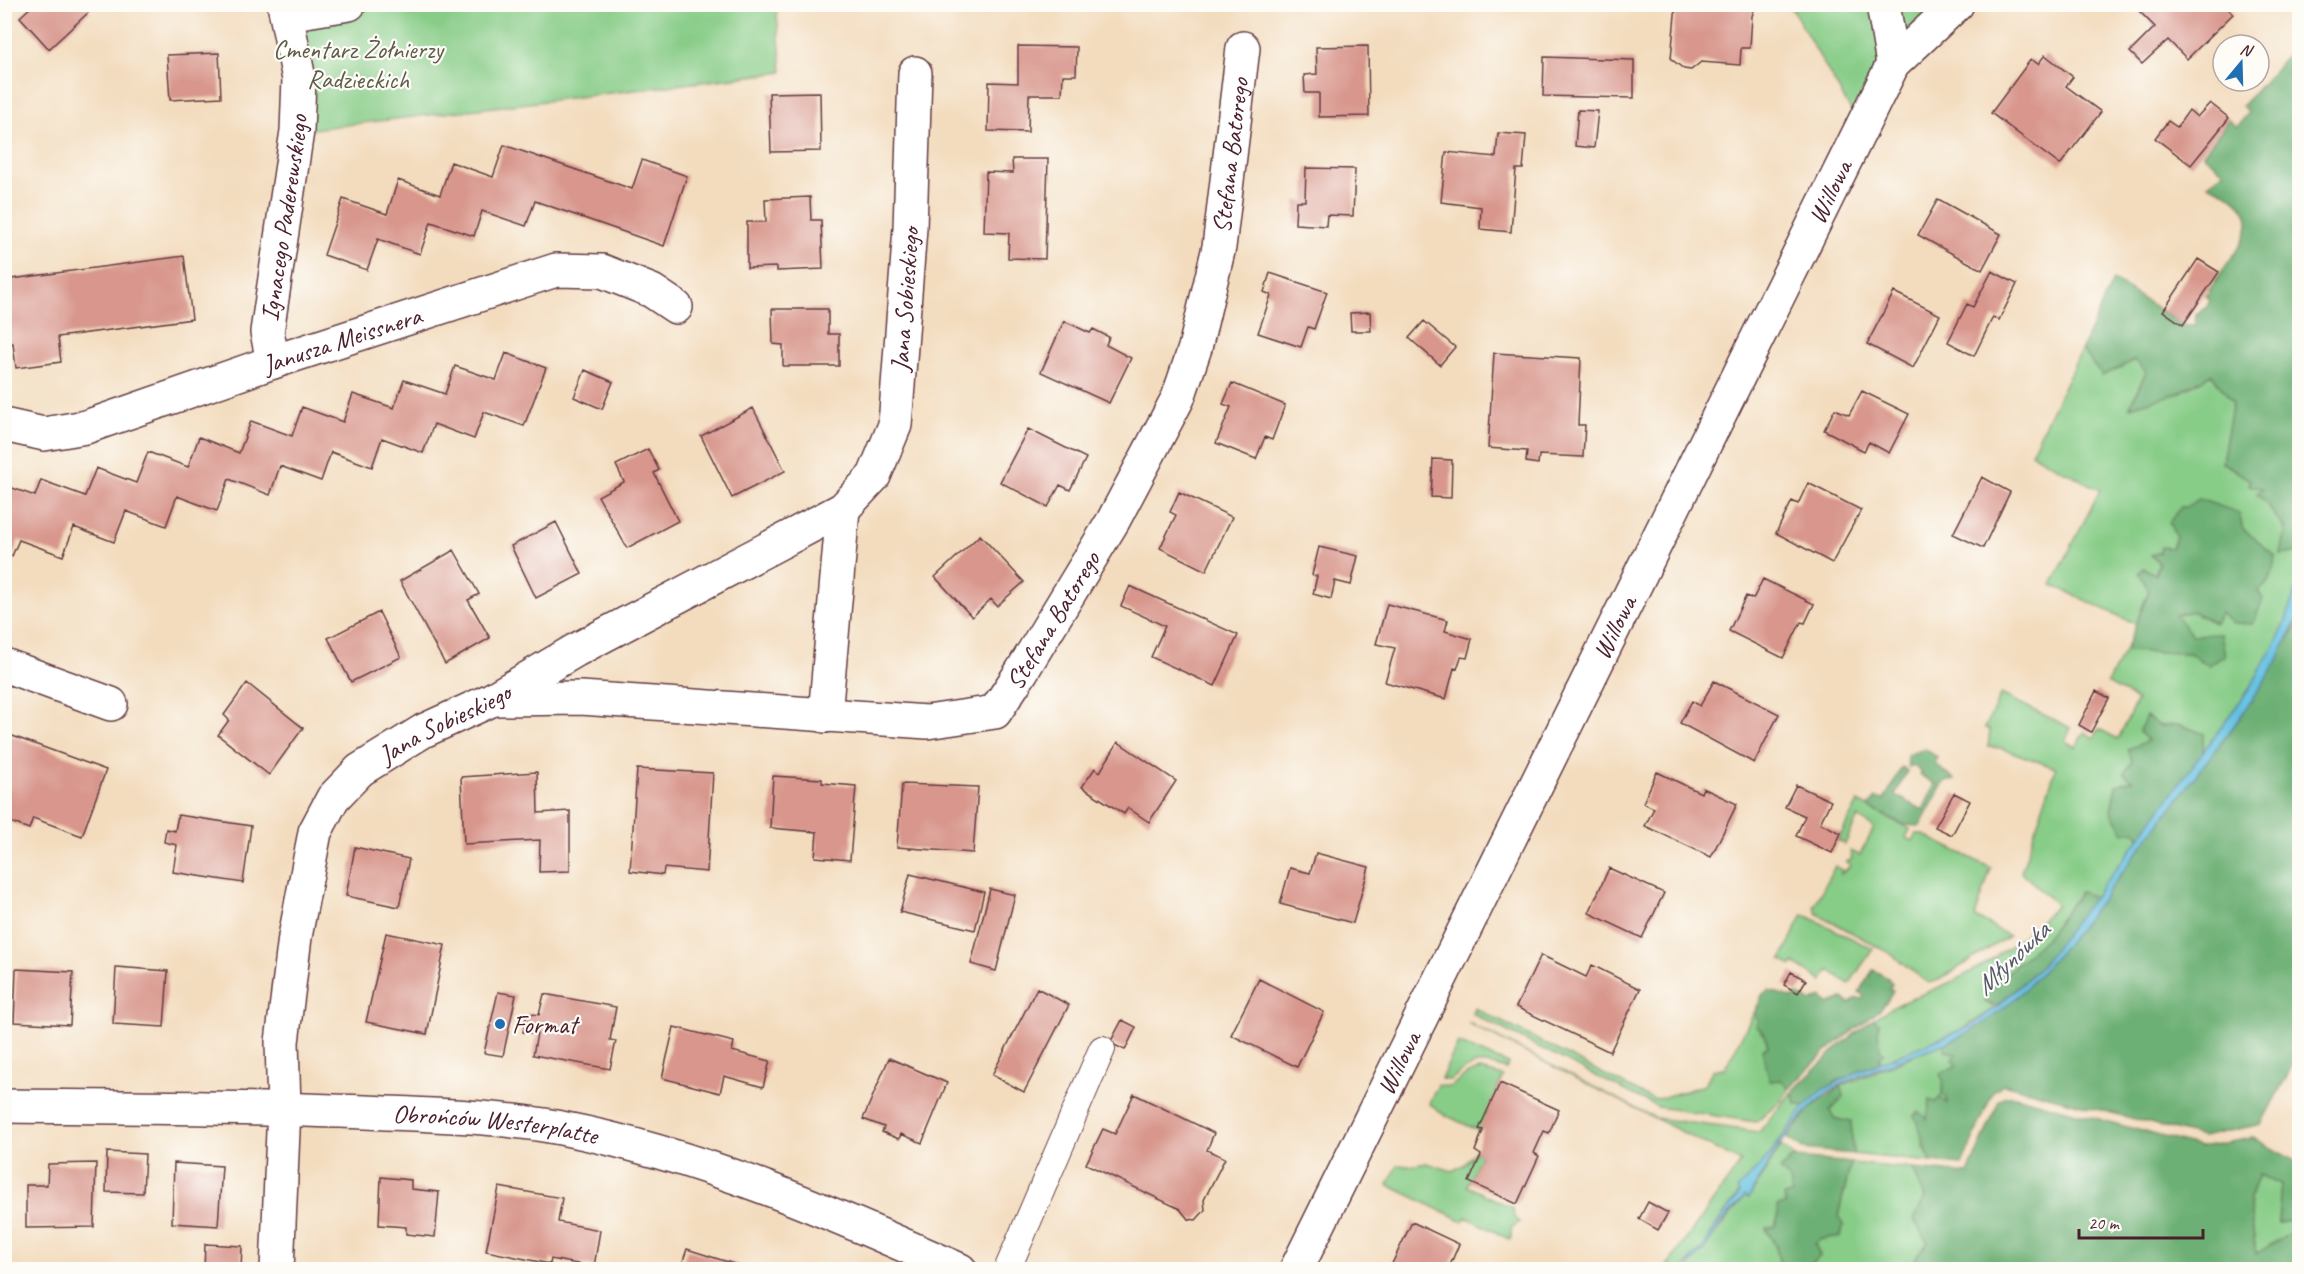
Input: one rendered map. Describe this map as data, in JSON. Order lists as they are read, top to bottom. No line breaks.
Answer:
{"streets":{"street":["Stefana Batorego","Willowa","Ignacego Paderewskiego","Jana Sobieskiego","Janusza Meissnera","Obrońców Westerplatte"]},"crossings":[["Stefana Batorego","Jana Sobieskiego"],["Ignacego Paderewskiego","Janusza Meissnera"],["Jana Sobieskiego","Obrońców Westerplatte"]],"water":["Młynówka"],"parks":["Cmentarz Żołnierzy Radzieckich"],"places":["Format"],"scale_bar":"20 m","north":"top"}
